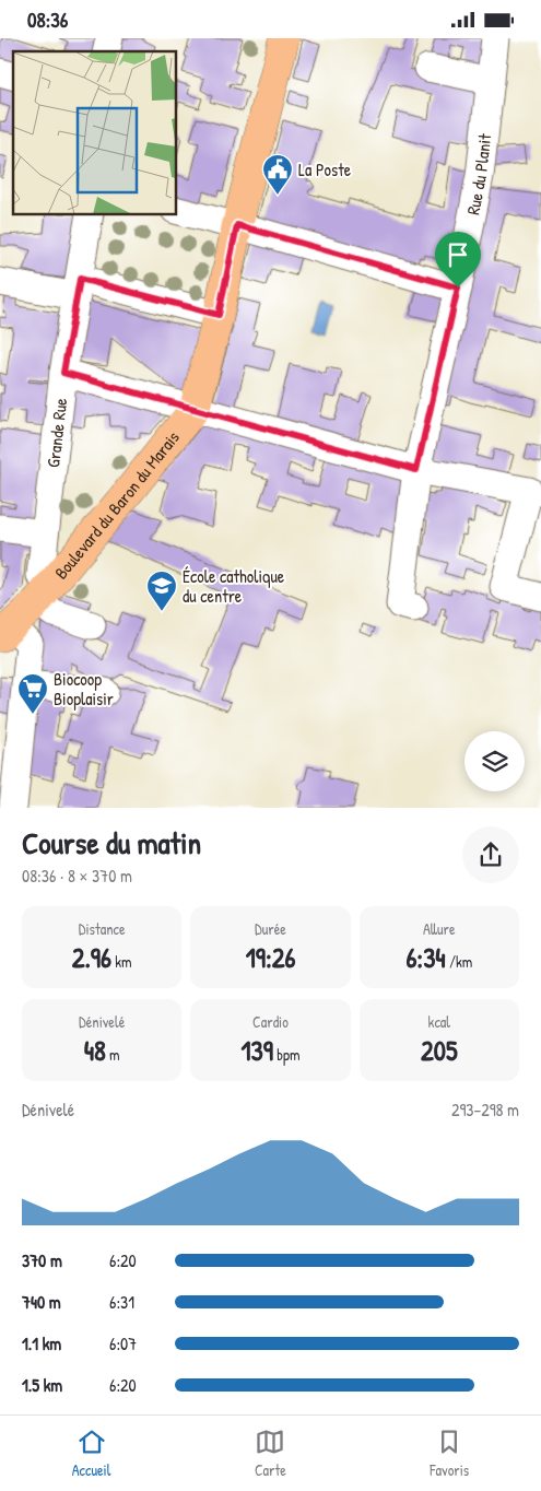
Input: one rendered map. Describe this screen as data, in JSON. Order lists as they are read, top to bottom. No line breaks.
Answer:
{"streets":{"main road":["Boulevard du Baron du Marais"],"street":["Rue du Planit","Grande Rue"]},"crossings":[["Grande Rue","Boulevard du Baron du Marais"]],"places":{"public building":["La Poste"],"school or university":["École catholique du centre"],"supermarket":["Biocoop Bioplaisir"]},"page":{"status":"08:36","heading":["Course du matin","08:36 · 8 × 370 m"],"stats":[["Distance","2.96 km"],["Durée","19:26"],["Allure","6:34 /km"],["Dénivelé","48 m"],["Cardio","139 bpm"],["kcal","205"]],"chart":["Dénivelé","293–298 m"],"list":[{"name":"370 m","note":"6:20"},{"name":"740 m","note":"6:31"},{"name":"1.1 km","note":"6:07"},{"name":"1.5 km","note":"6:20"}],"tabs":["Accueil","Carte","Favoris"]}}
